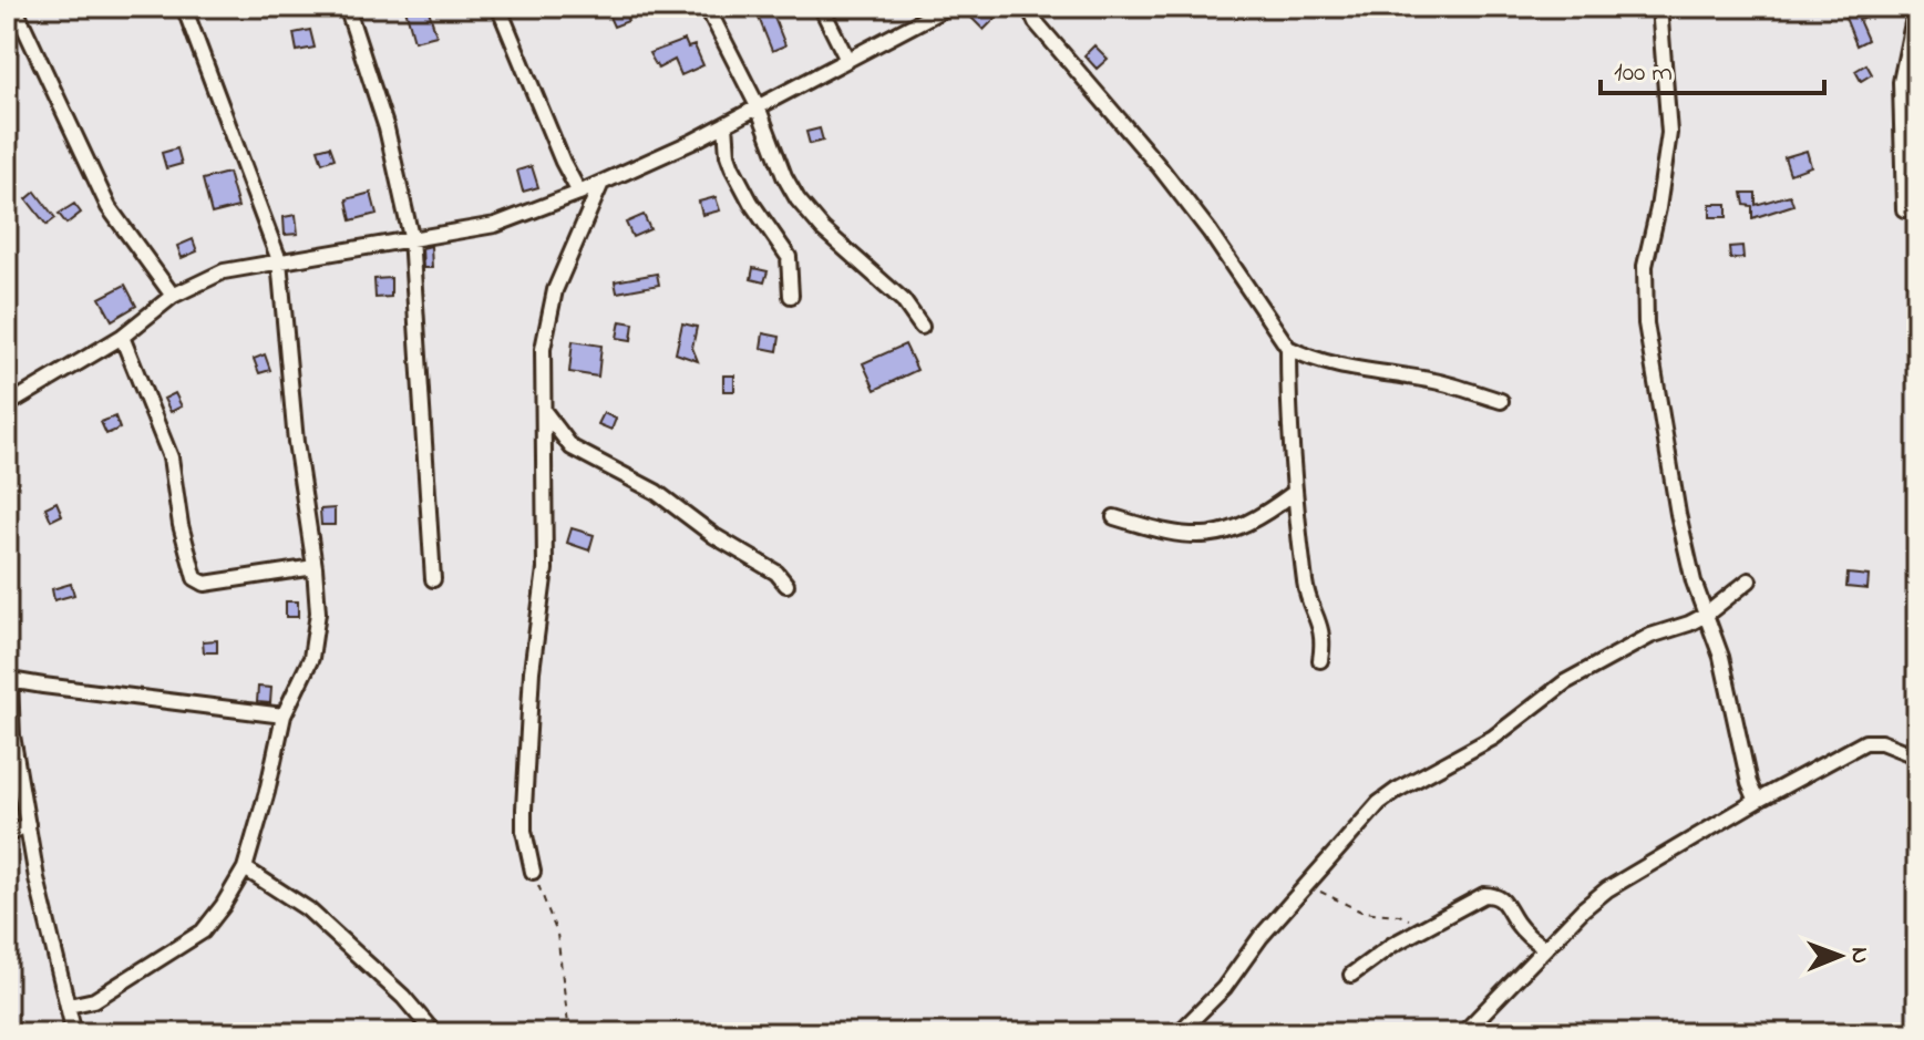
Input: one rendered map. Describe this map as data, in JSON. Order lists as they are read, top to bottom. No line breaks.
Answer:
{"scale_bar":"100 m","north":"right"}
